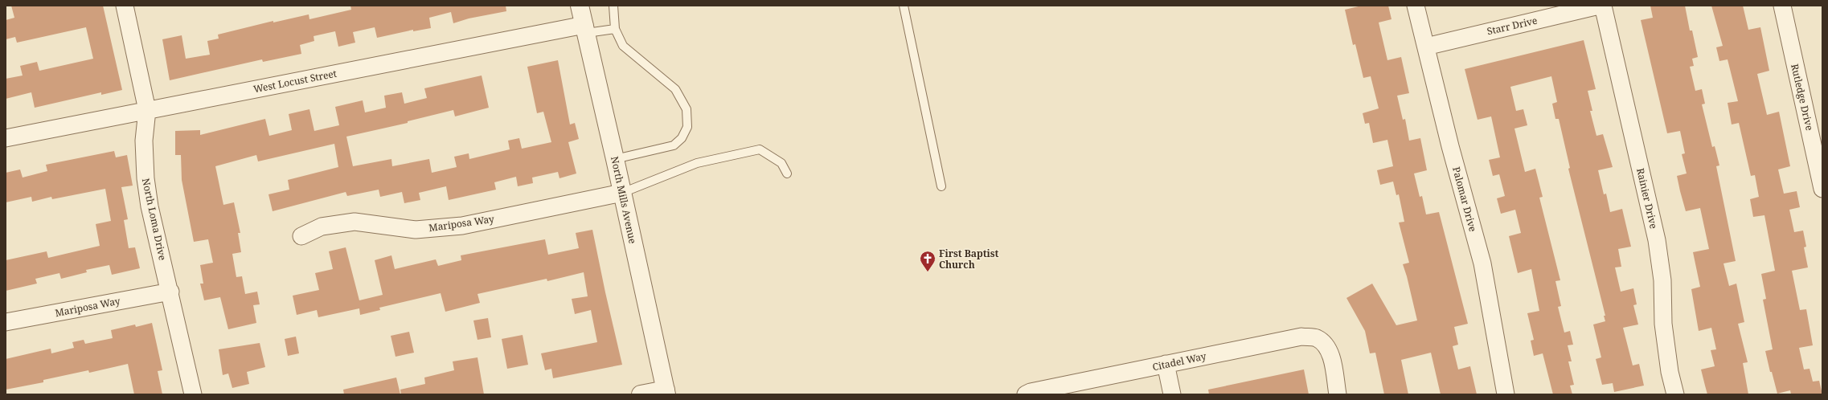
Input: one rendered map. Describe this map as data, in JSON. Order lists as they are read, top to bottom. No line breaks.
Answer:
{"streets":{"street":["Starr Drive","West Locust Street","Rutledge Drive","Rainier Drive","Palomar Drive","North Mills Avenue","North Loma Drive","Mariposa Way","Citadel Way"]},"crossings":[["Starr Drive","Palomar Drive"],["West Locust Street","North Mills Avenue"],["West Locust Street","North Loma Drive"],["North Mills Avenue","Mariposa Way"],["North Loma Drive","Mariposa Way"]],"places":{"church":["First Baptist Church"]}}
